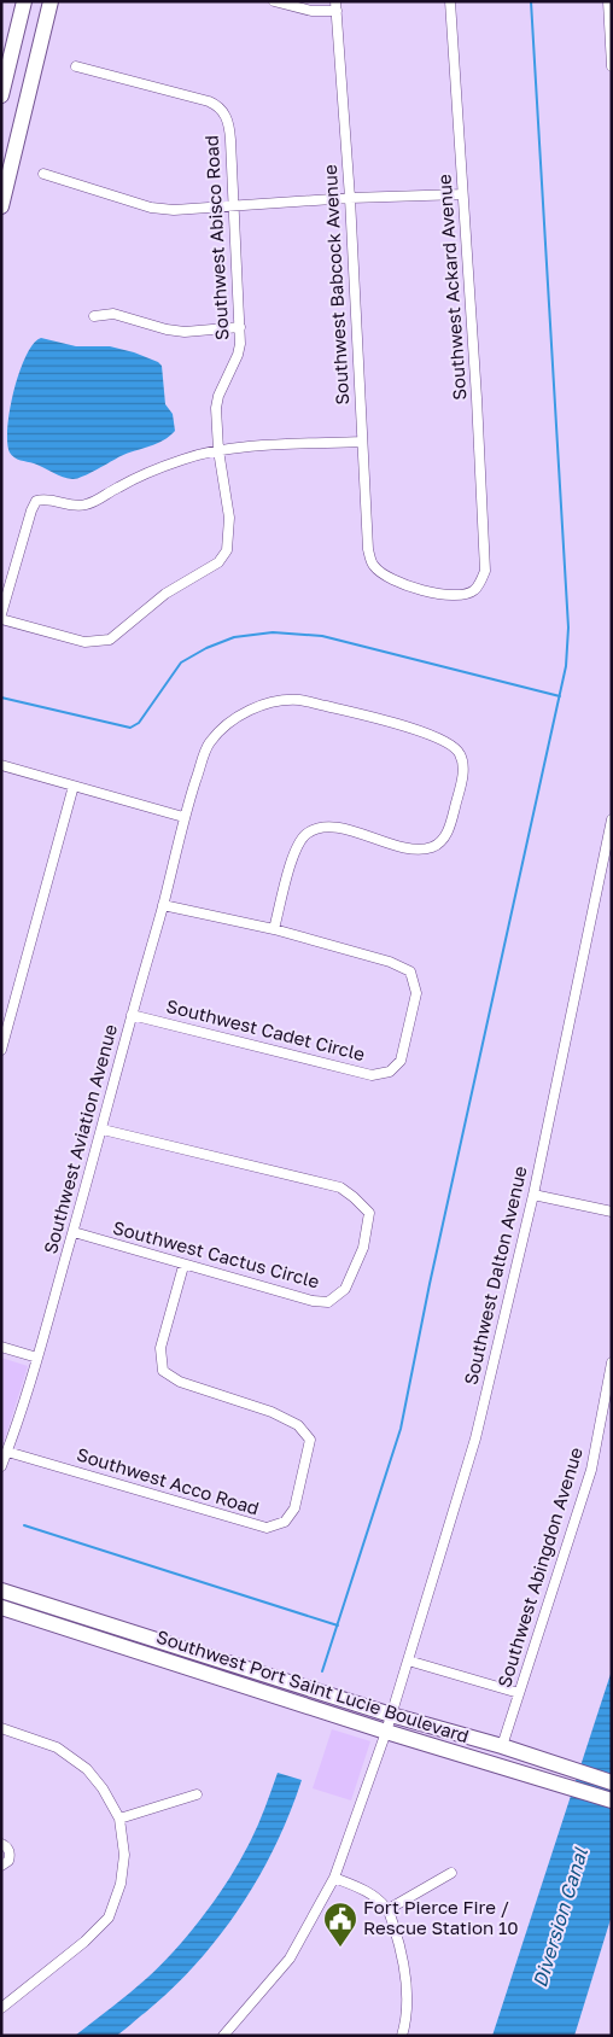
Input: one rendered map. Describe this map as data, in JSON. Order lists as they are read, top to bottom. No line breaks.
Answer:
{"streets":{"main road":["Southwest Port Saint Lucie Boulevard"],"street":["Southwest Abisco Road","Southwest Babcock Avenue","Southwest Ackard Avenue","Southwest Cadet Circle","Southwest Aviation Avenue","Southwest Cactus Circle","Southwest Dalton Avenue","Southwest Acco Road","Southwest Abingdon Avenue"]},"crossings":[["Southwest Babcock Avenue","Southwest Ackard Avenue"],["Southwest Cadet Circle","Southwest Aviation Avenue"],["Southwest Aviation Avenue","Southwest Cactus Circle"],["Southwest Aviation Avenue","Southwest Acco Road"],["Southwest Cactus Circle","Southwest Acco Road"],["Southwest Dalton Avenue","Southwest Port Saint Lucie Boulevard"],["Southwest Abingdon Avenue","Southwest Port Saint Lucie Boulevard"]],"water":["Diversion Canal"],"places":{"public building":["Fort Pierce Fire / Rescue Station 10"]}}
